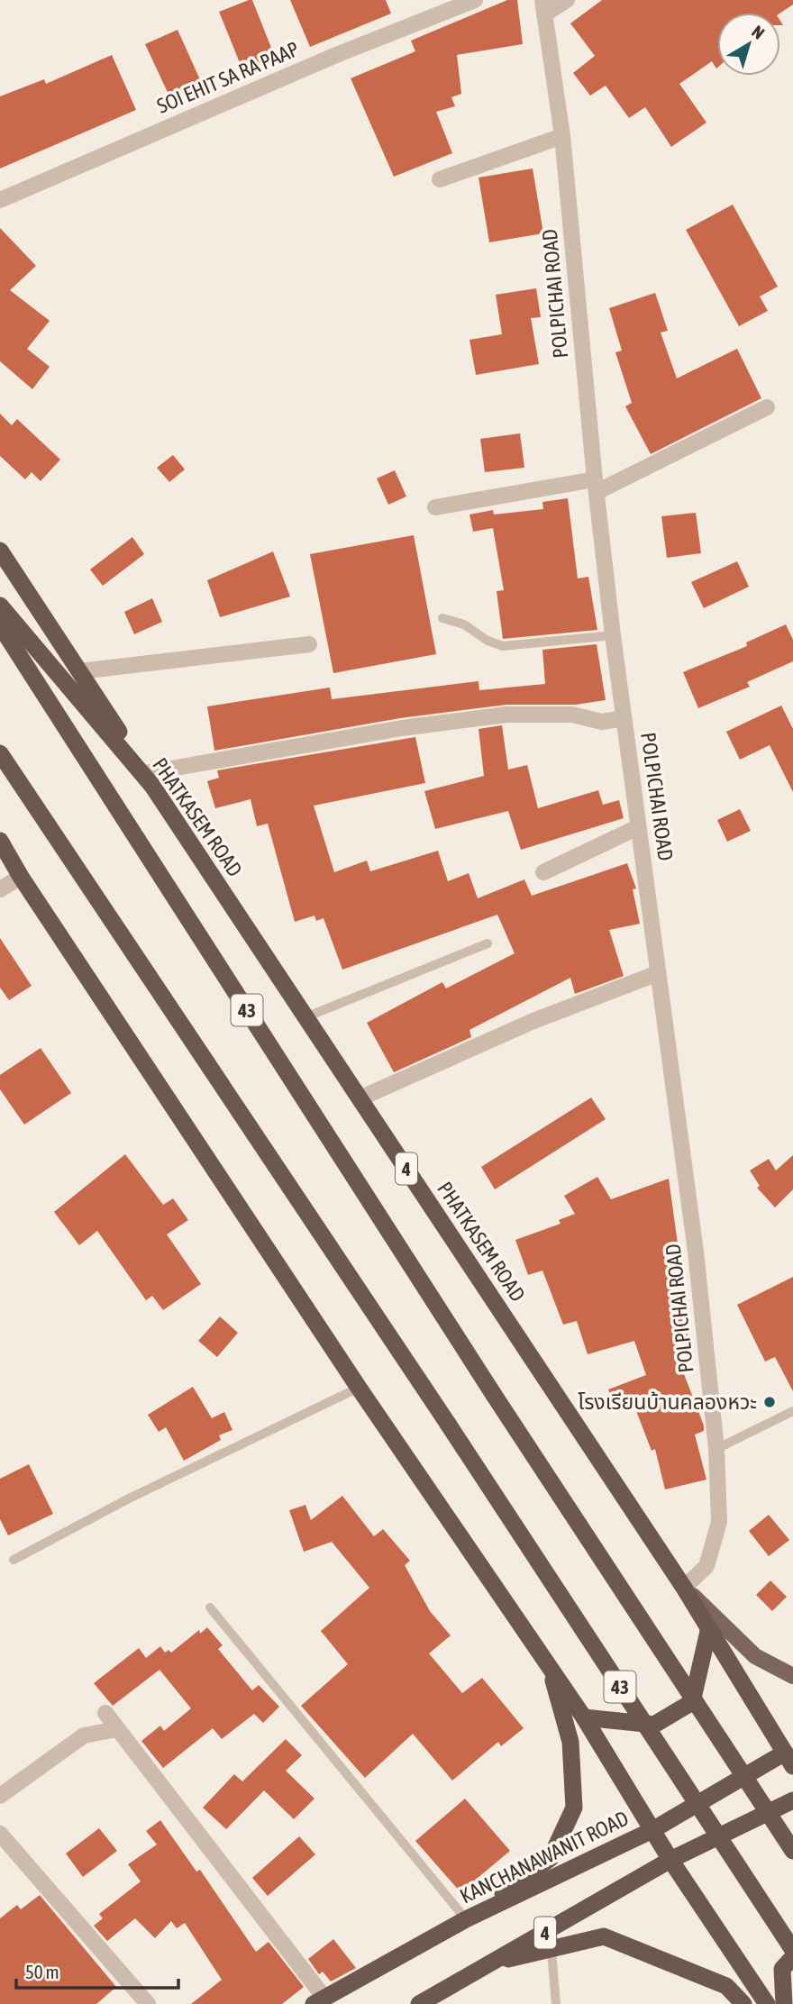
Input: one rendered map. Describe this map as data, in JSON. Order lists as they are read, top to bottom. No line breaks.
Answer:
{"streets":{"highway":["PHATKASEM ROAD","43","4","KANCHANAWANIT ROAD"],"street":["SOI EHIT SA RA PAAP","POLPICHAI ROAD"]},"crossings":[["POLPICHAI ROAD","PHATKASEM ROAD"],["PHATKASEM ROAD","KANCHANAWANIT ROAD"]],"places":["โรงเรียนบ้านคลองหวะ"],"scale_bar":"50 m","north":"top right"}
